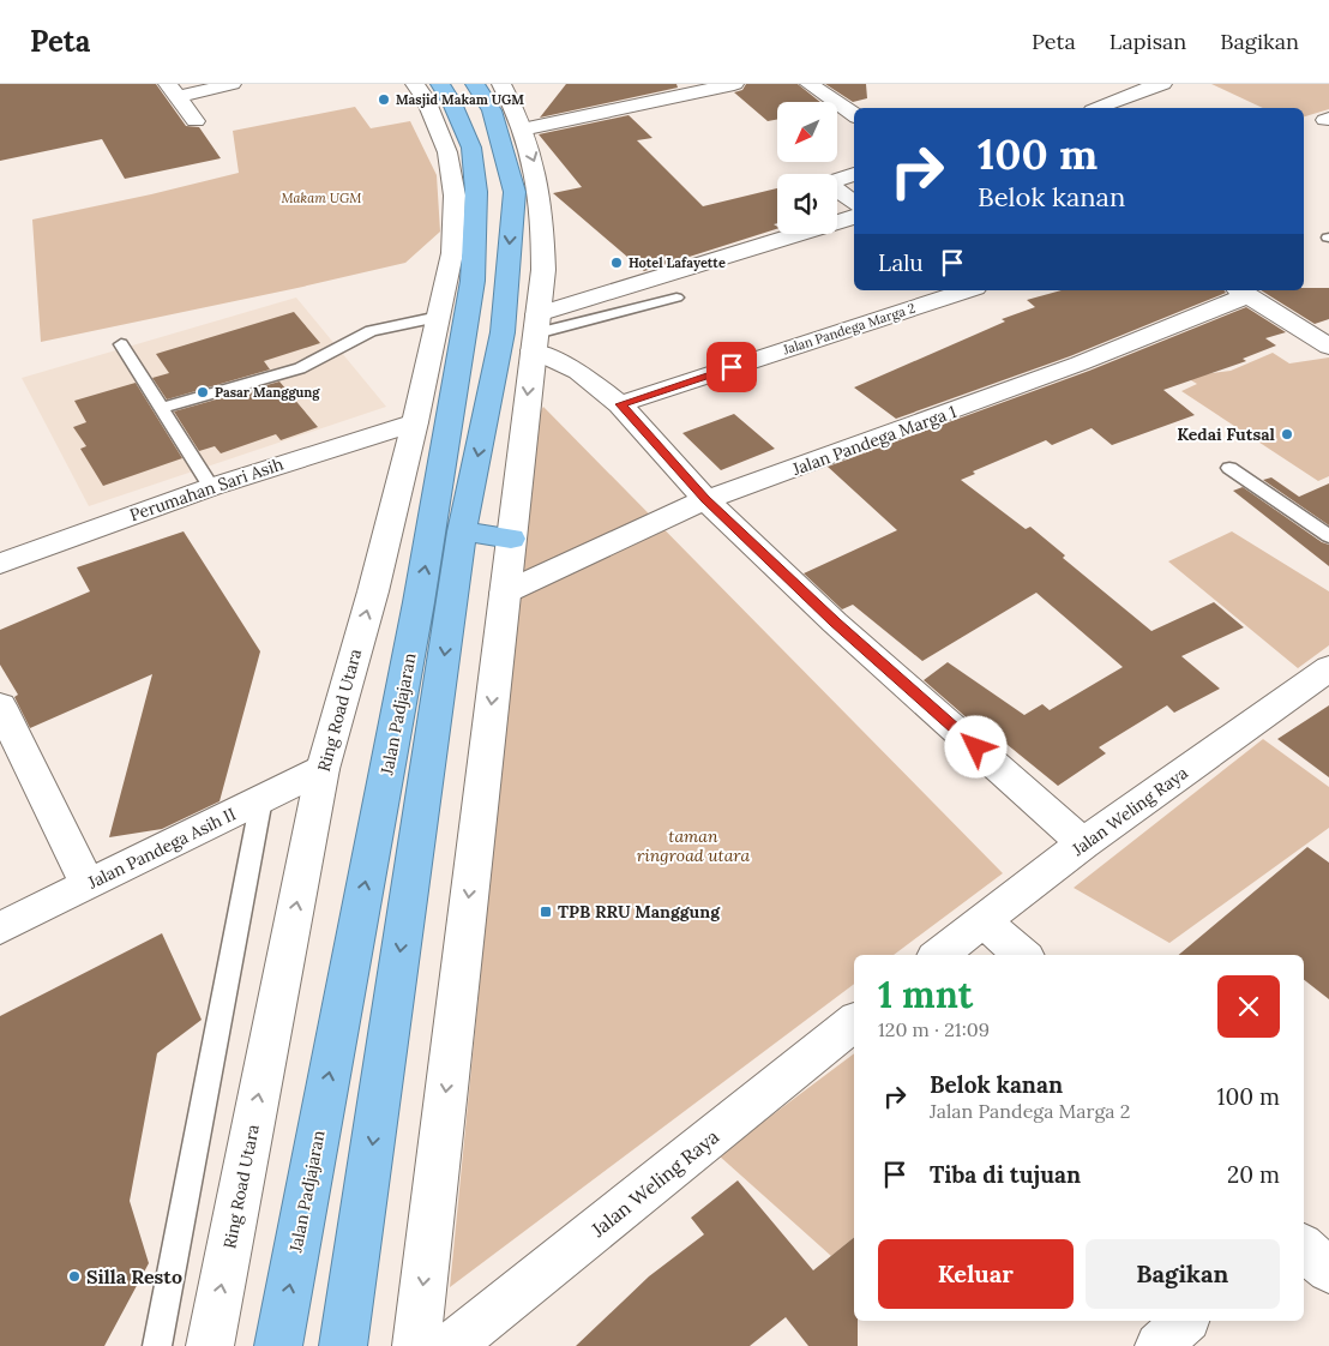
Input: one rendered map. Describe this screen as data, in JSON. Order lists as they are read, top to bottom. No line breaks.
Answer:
{"streets":{"highway":["Jalan Padjajaran"],"street":["Jalan Pandega Marga 2","Jalan Pandega Marga 1","Perumahan Sari Asih","Ring Road Utara","Jalan Weling Raya","Jalan Pandega Asih II"]},"crossings":[["Perumahan Sari Asih","Ring Road Utara"],["Ring Road Utara","Jalan Pandega Asih II"]],"parks":["Makam UGM","taman ringroad utara"],"places":{"other":["Masjid Makam UGM","Hotel Lafayette","Pasar Manggung","Kedai Futsal","Silla Resto"],"transit":["TPB RRU Manggung"]},"north":"bottom left","page":{"header":"Peta","nav":["Peta","Lapisan","Bagikan"],"turn":["100 m","Belok kanan"],"then":"Lalu","heading":["1 mnt","120 m · 21:09"],"list":[{"name":"Belok kanan","note":"Jalan Pandega Marga 2","value":"100 m"},{"name":"Tiba di tujuan","value":"20 m"}],"buttons":["Keluar","Bagikan"]}}
